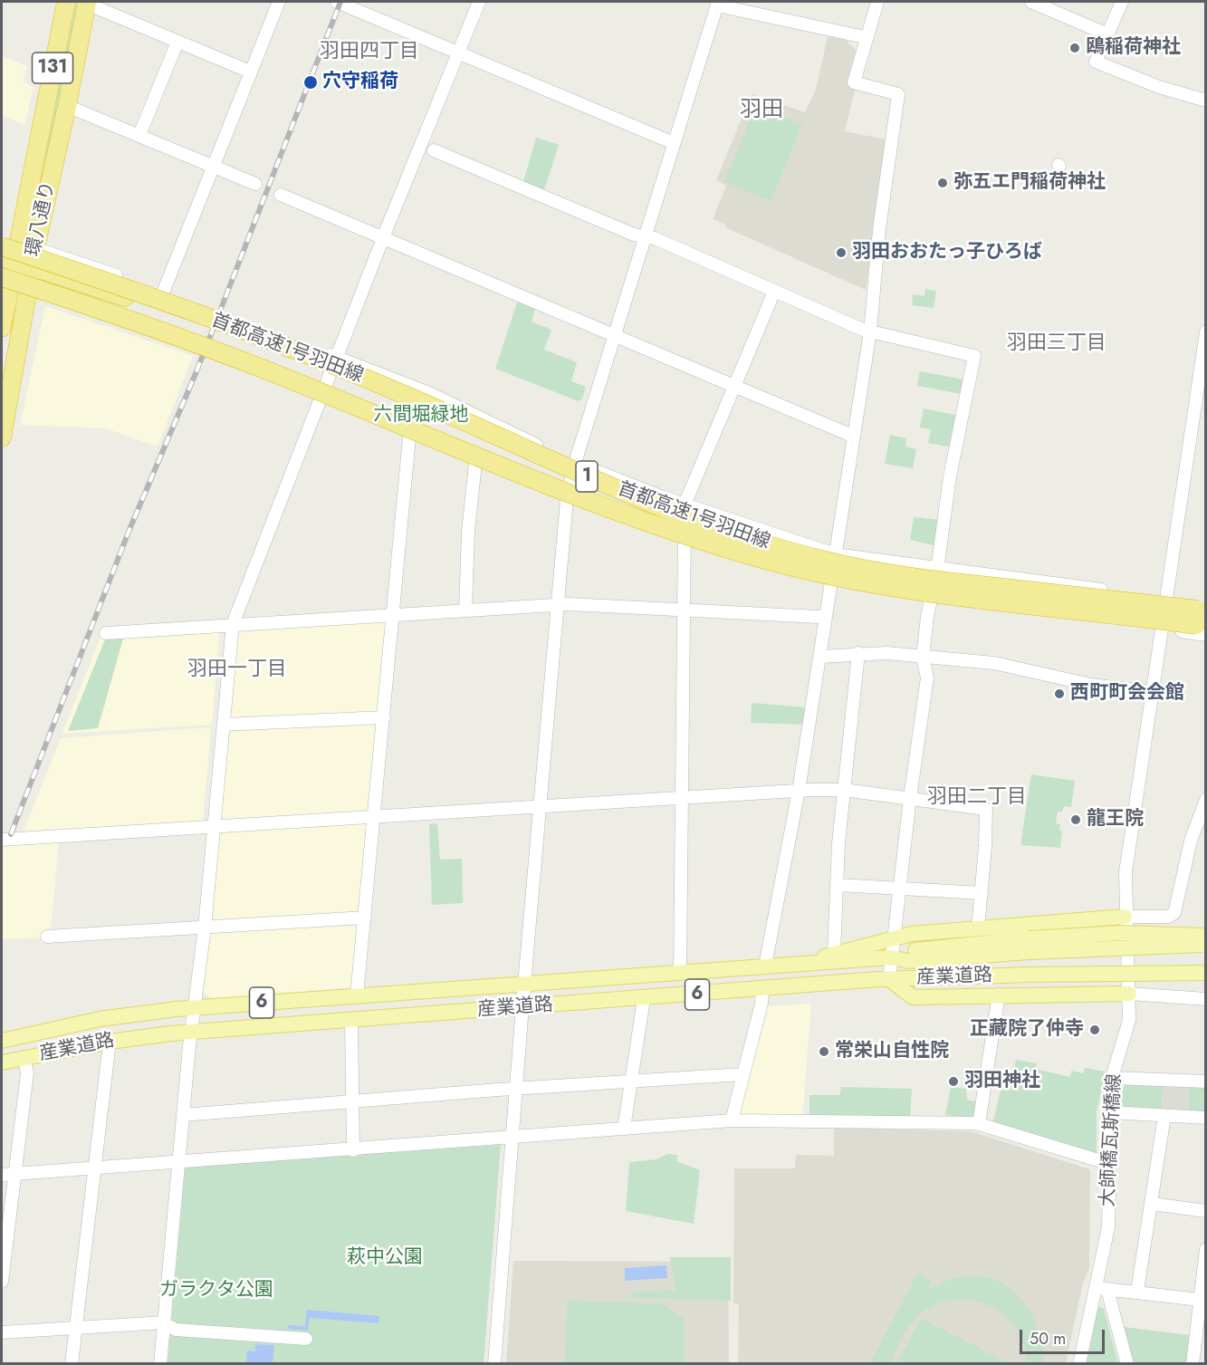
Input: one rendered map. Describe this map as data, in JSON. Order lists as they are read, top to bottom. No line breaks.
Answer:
{"streets":{"highway":["131","環八通り","首都高速1号羽田線","1"],"main road":["産業道路","6"],"street":["大師橋瓦斯橋線"]},"crossings":[["環八通り","首都高速1号羽田線"],["産業道路","6"]],"districts":["羽田四丁目","羽田","羽田三丁目","羽田一丁目","羽田二丁目"],"parks":["六間堀緑地","萩中公園","ガラクタ公園"],"places":["鴎稲荷神社","穴守稲荷","弥五エ門稲荷神社","羽田おおたっ子ひろば","西町町会会館","龍王院","正藏院了仲寺","常栄山自性院","羽田神社"],"scale_bar":"50 m"}
